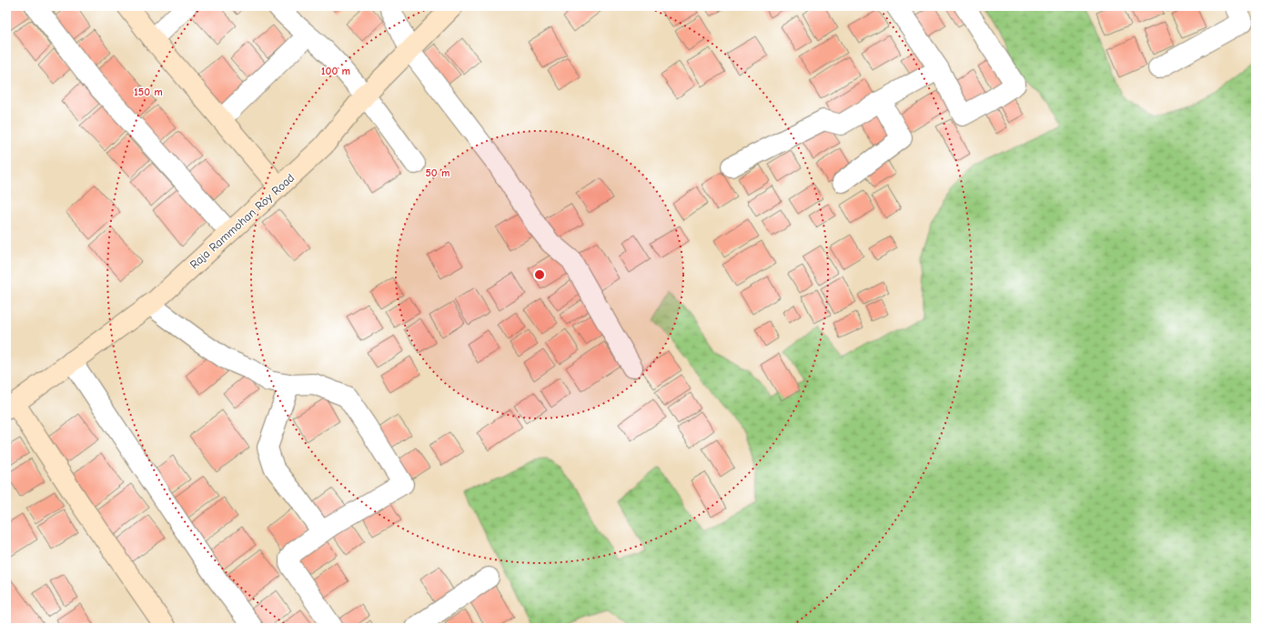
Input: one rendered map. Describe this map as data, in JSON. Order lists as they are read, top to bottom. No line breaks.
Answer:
{"streets":{"main road":["Raja Rammohan Roy Road"]},"rings":["100 m","150 m","50 m"]}
